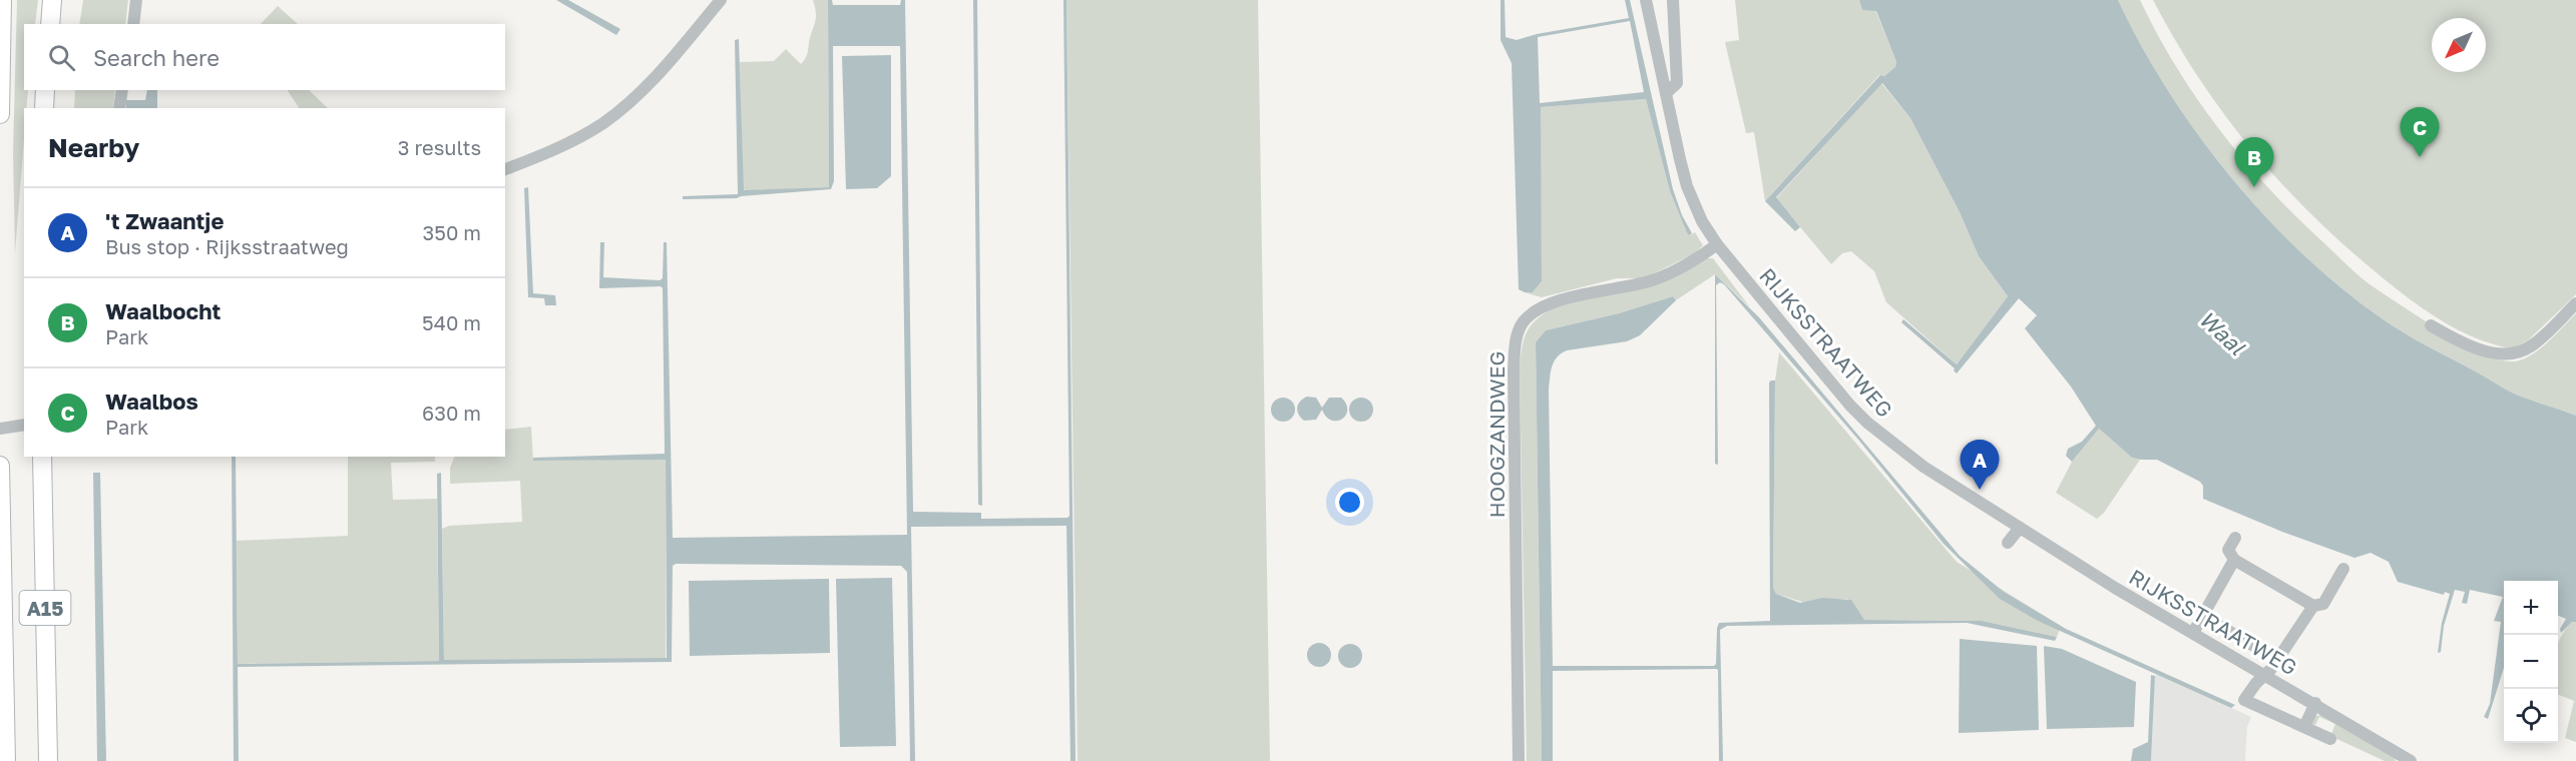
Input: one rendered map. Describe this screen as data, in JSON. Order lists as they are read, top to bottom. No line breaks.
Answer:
{"streets":{"highway":["A15"],"street":["RIJKSSTRAATWEG","HOOGZANDWEG"]},"crossings":[["RIJKSSTRAATWEG","HOOGZANDWEG"]],"water":["Waal"],"north":"bottom left","page":{"search":"Search here","pins":["C","B","A"],"heading":["Nearby","3 results"],"list":[{"mark":"A","name":"'t Zwaantje","note":"Bus stop · Rijksstraatweg","value":"350 m"},{"mark":"B","name":"Waalbocht","note":"Park","value":"540 m"},{"mark":"C","name":"Waalbos","note":"Park","value":"630 m"}],"map_buttons":["+","−"]}}
